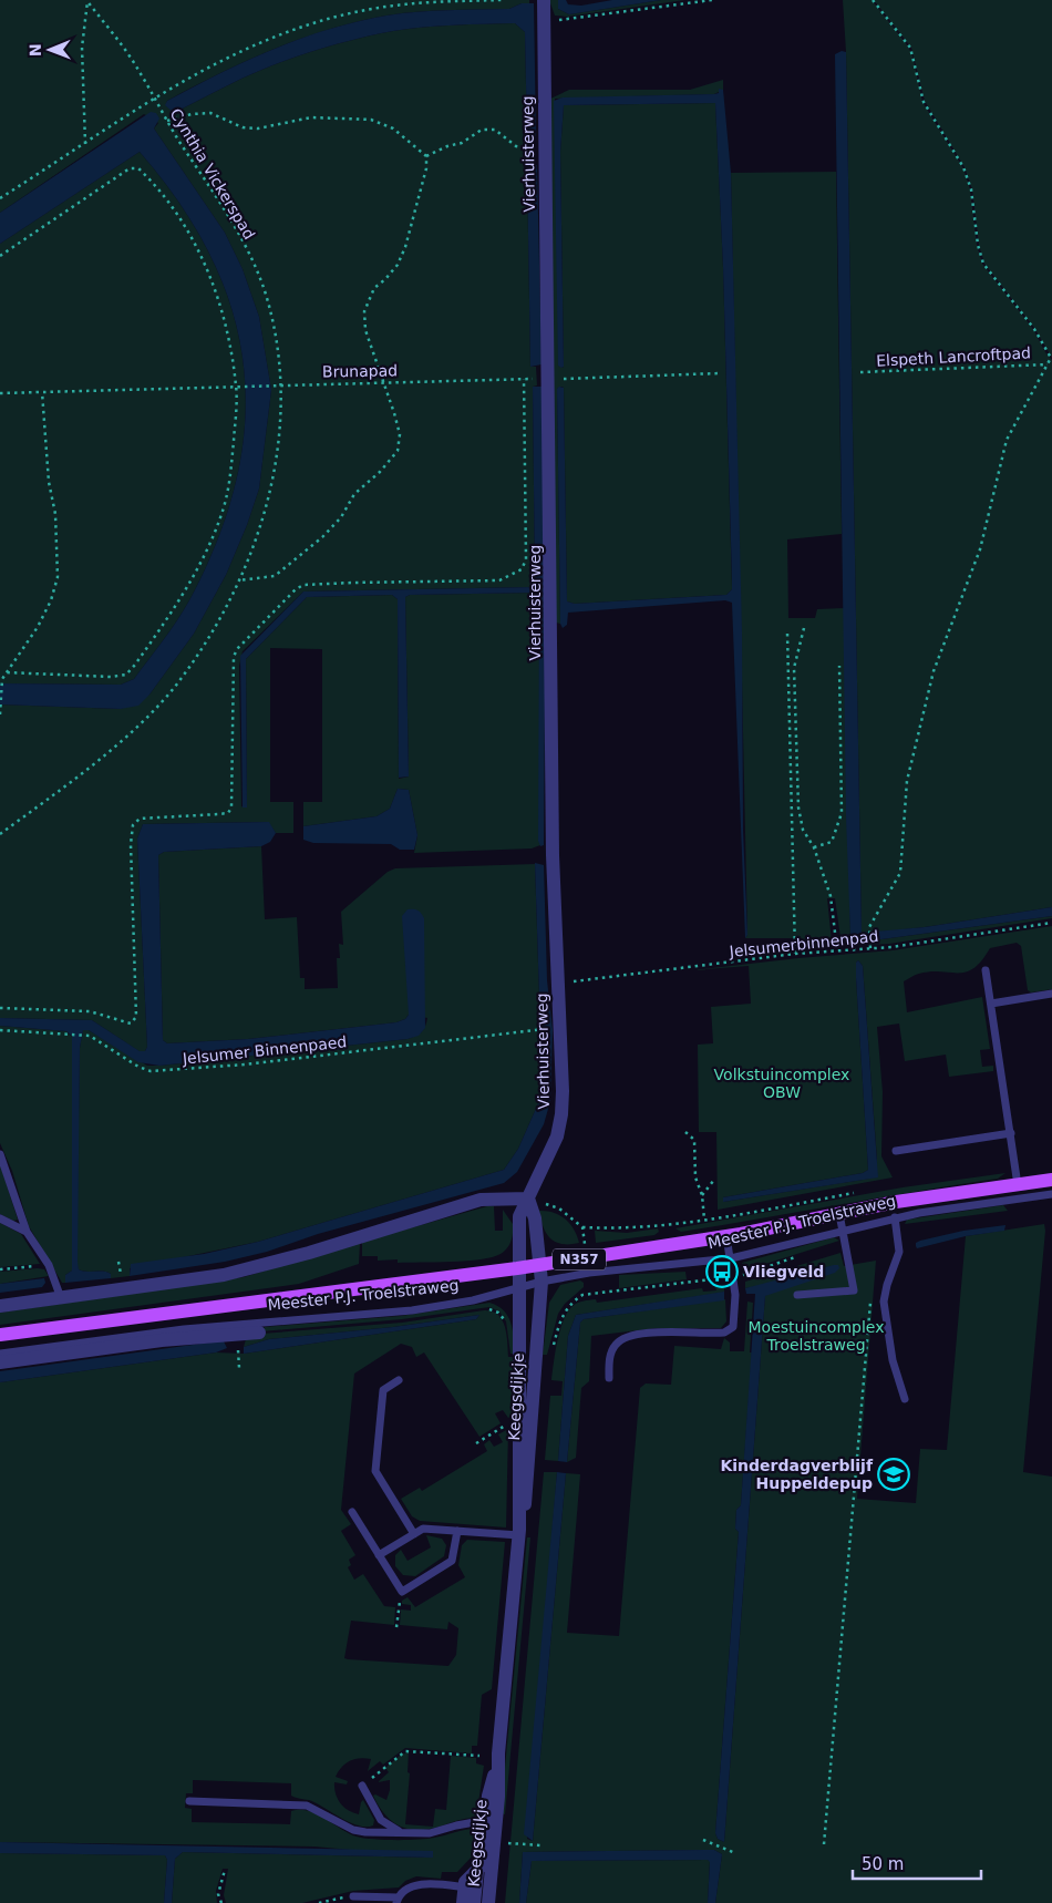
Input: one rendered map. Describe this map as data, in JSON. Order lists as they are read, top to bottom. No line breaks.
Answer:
{"streets":{"main road":["Meester P.J. Troelstraweg","N357"],"street":["Vierhuisterweg","Keegsdijkje"],"path":["Cynthia Vickerspad","Elspeth Lancroftpad","Brunapad","Jelsumerbinnenpad","Jelsumer Binnenpaed"]},"crossings":[["Vierhuisterweg","Brunapad"],["Vierhuisterweg","Jelsumerbinnenpad"],["Vierhuisterweg","Meester P.J. Troelstraweg"],["Vierhuisterweg","Keegsdijkje"],["Cynthia Vickerspad","Brunapad"],["Meester P.J. Troelstraweg","Keegsdijkje"]],"parks":["Volkstuincomplex OBW","Moestuincomplex Troelstraweg"],"places":{"bus stop":["Vliegveld"],"school or university":["Kinderdagverblijf Huppeldepup"]},"scale_bar":"50 m","north":"left"}
